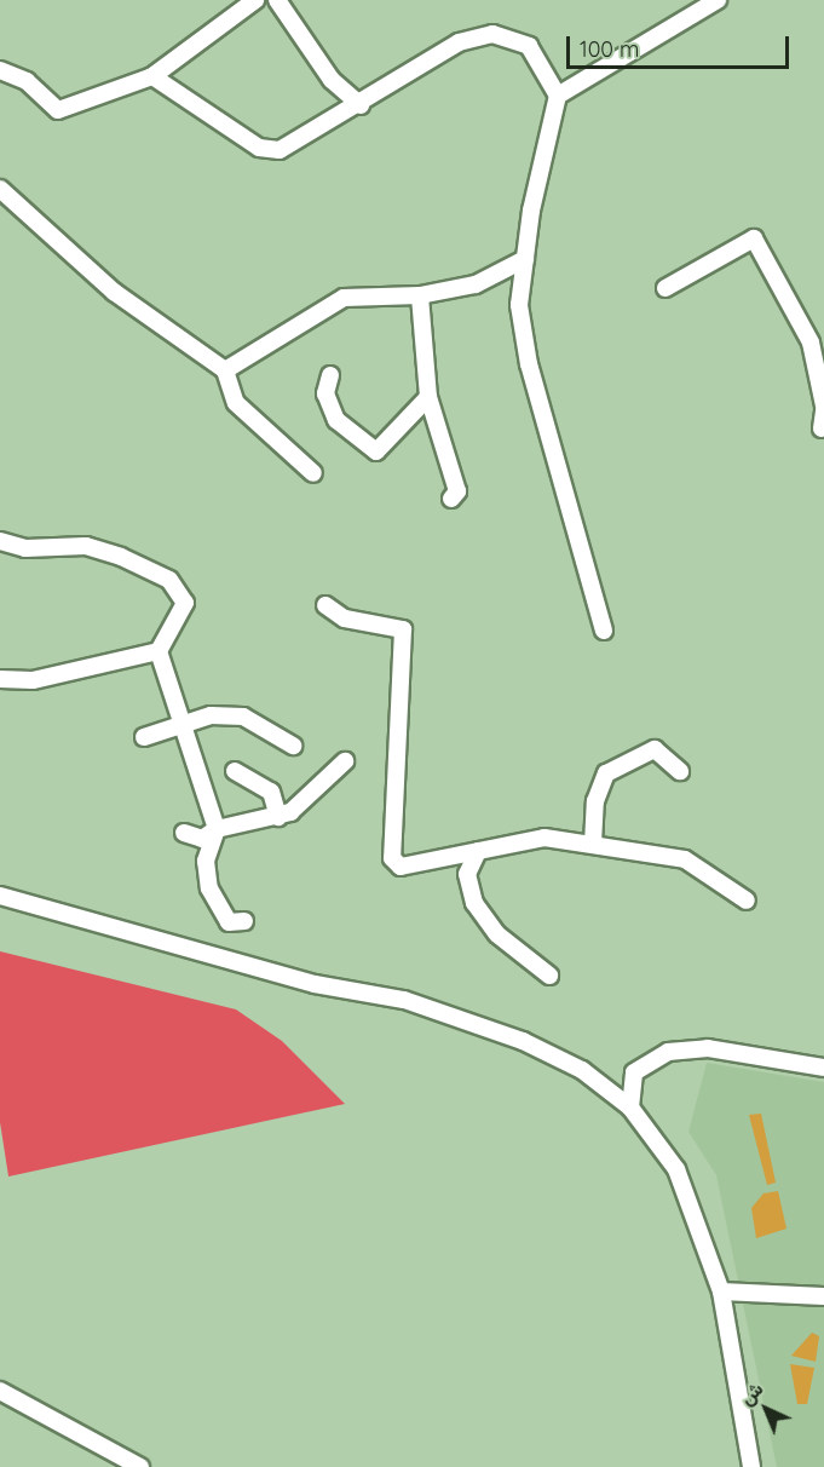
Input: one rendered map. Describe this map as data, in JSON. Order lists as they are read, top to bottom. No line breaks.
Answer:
{"scale_bar":"100 m","north":"top left"}
